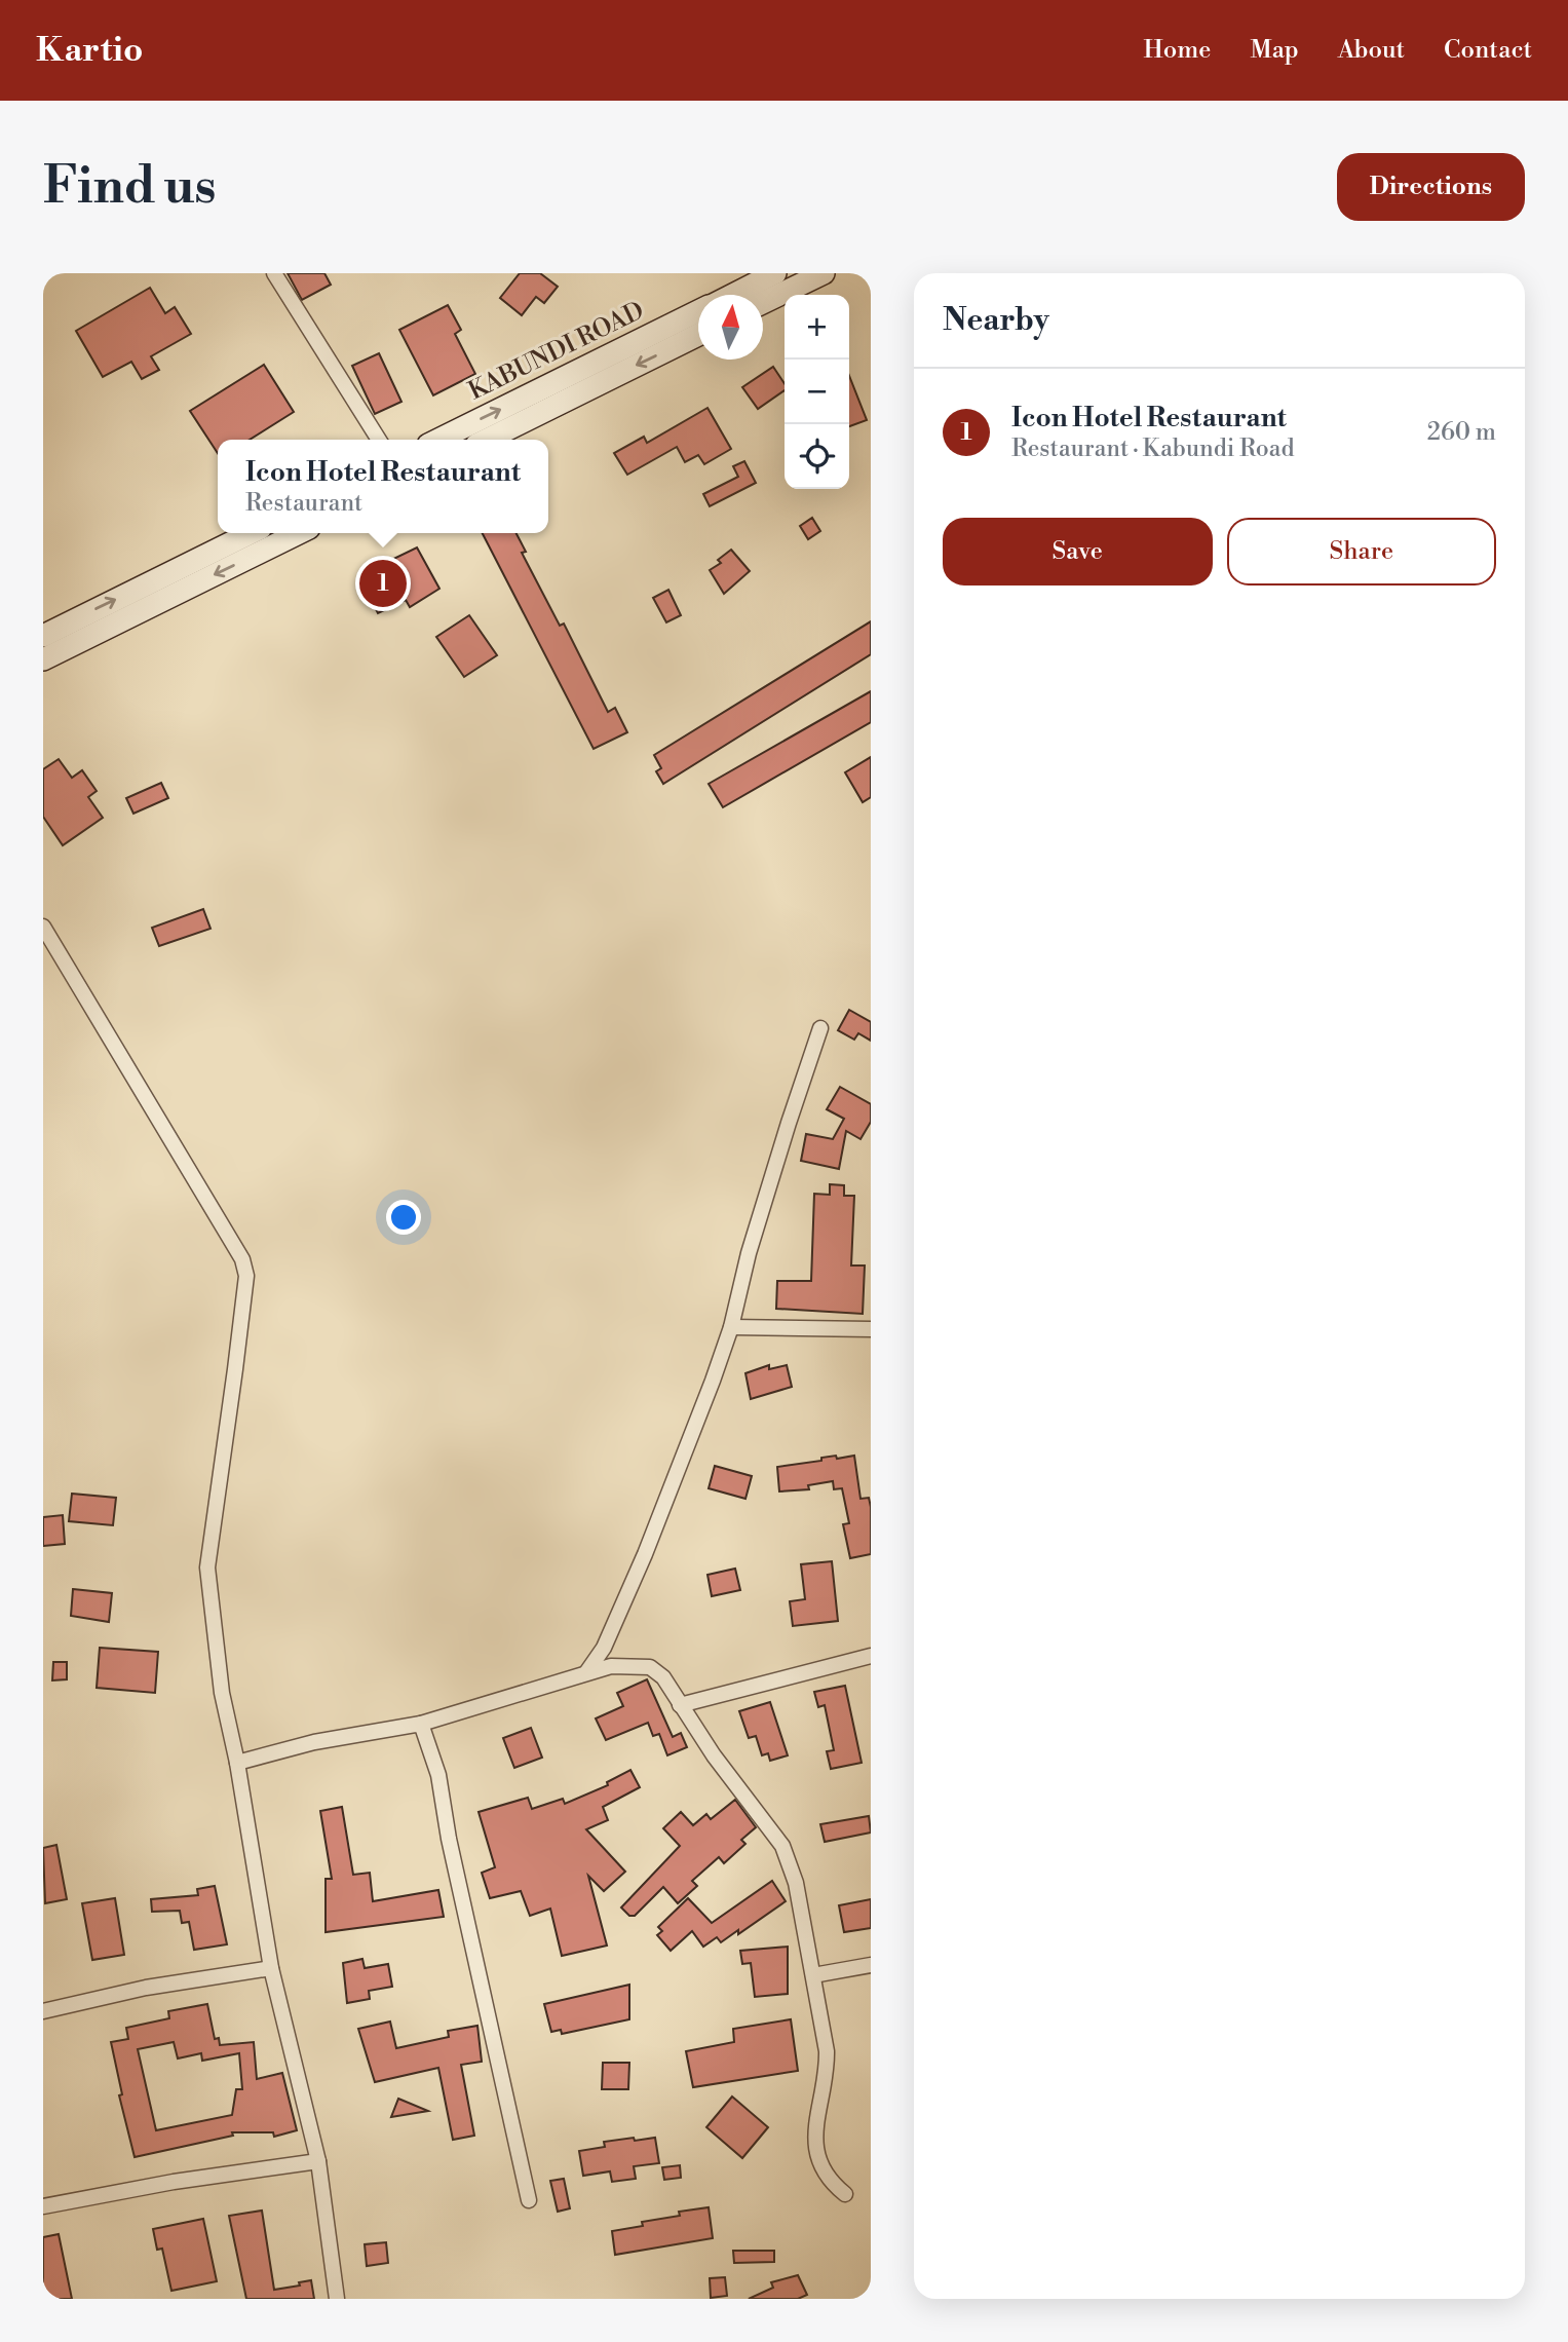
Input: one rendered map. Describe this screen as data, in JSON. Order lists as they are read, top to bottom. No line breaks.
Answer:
{"streets":{"street":["KABUNDI ROAD"]},"north":"top","page":{"header":"Kartio","nav":["Home","Map","About","Contact"],"buttons":["Directions",["Save","Share"]],"title":"Find us","heading":"Nearby","map_buttons":["+","−"],"list":[{"mark":"1","name":"Icon Hotel Restaurant","note":"Restaurant · Kabundi Road","value":"260 m"}],"popup":["Icon Hotel Restaurant","Restaurant"],"pins":"1"}}
